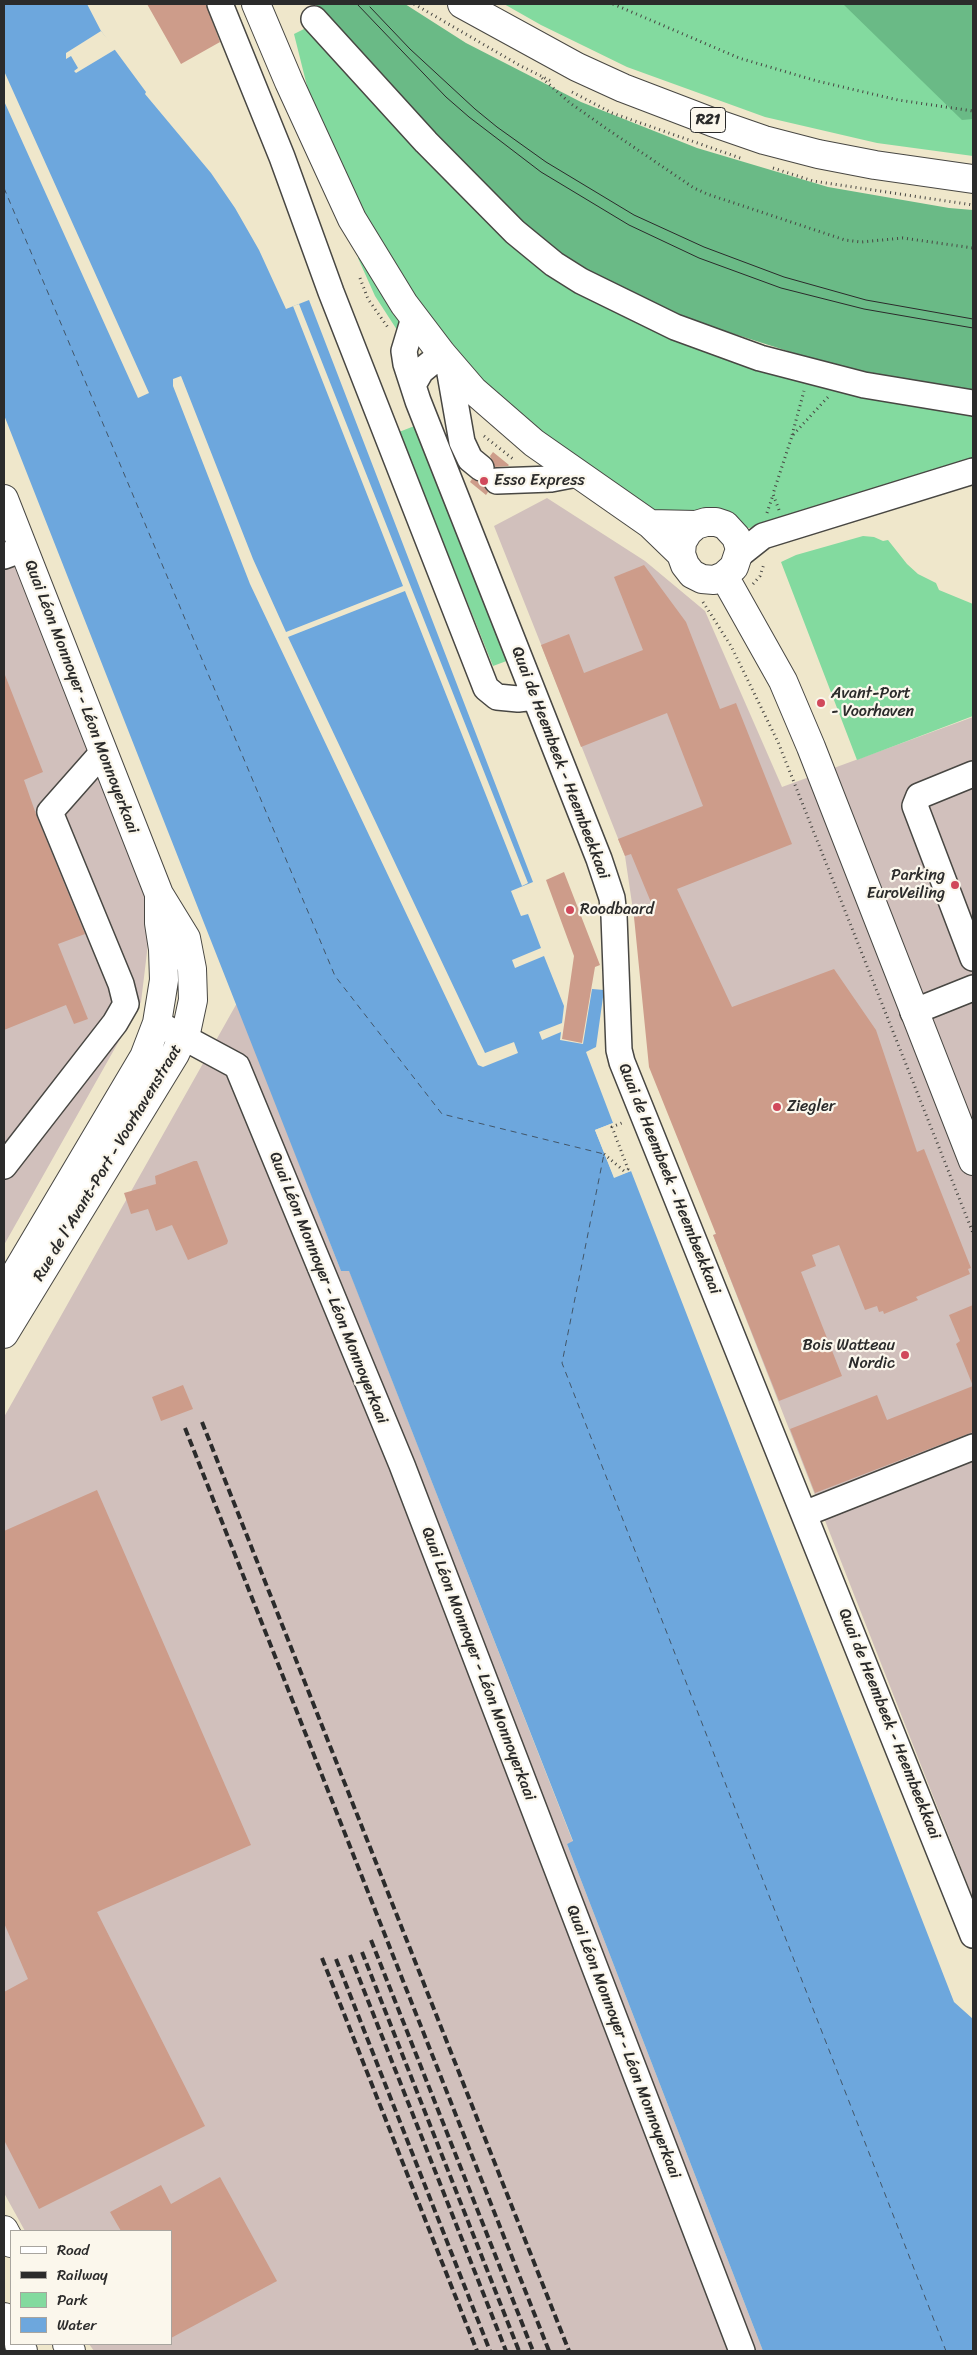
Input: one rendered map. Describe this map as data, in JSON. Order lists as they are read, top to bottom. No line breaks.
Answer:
{"streets":{"main road":["R21","Quai Léon Monnoyer - Léon Monnoyerkaai","Rue de l'Avant-Port - Voorhavenstraat"],"street":["Quai de Heembeek - Heembeekkaai"]},"crossings":[["Quai Léon Monnoyer - Léon Monnoyerkaai","Rue de l'Avant-Port - Voorhavenstraat"]],"places":["Esso Express","Avant-Port - Voorhaven","Parking EuroVeiling","Roodbaard","Ziegler","Bois Watteau Nordic"],"legend":["Road","Railway","Park","Water"]}
